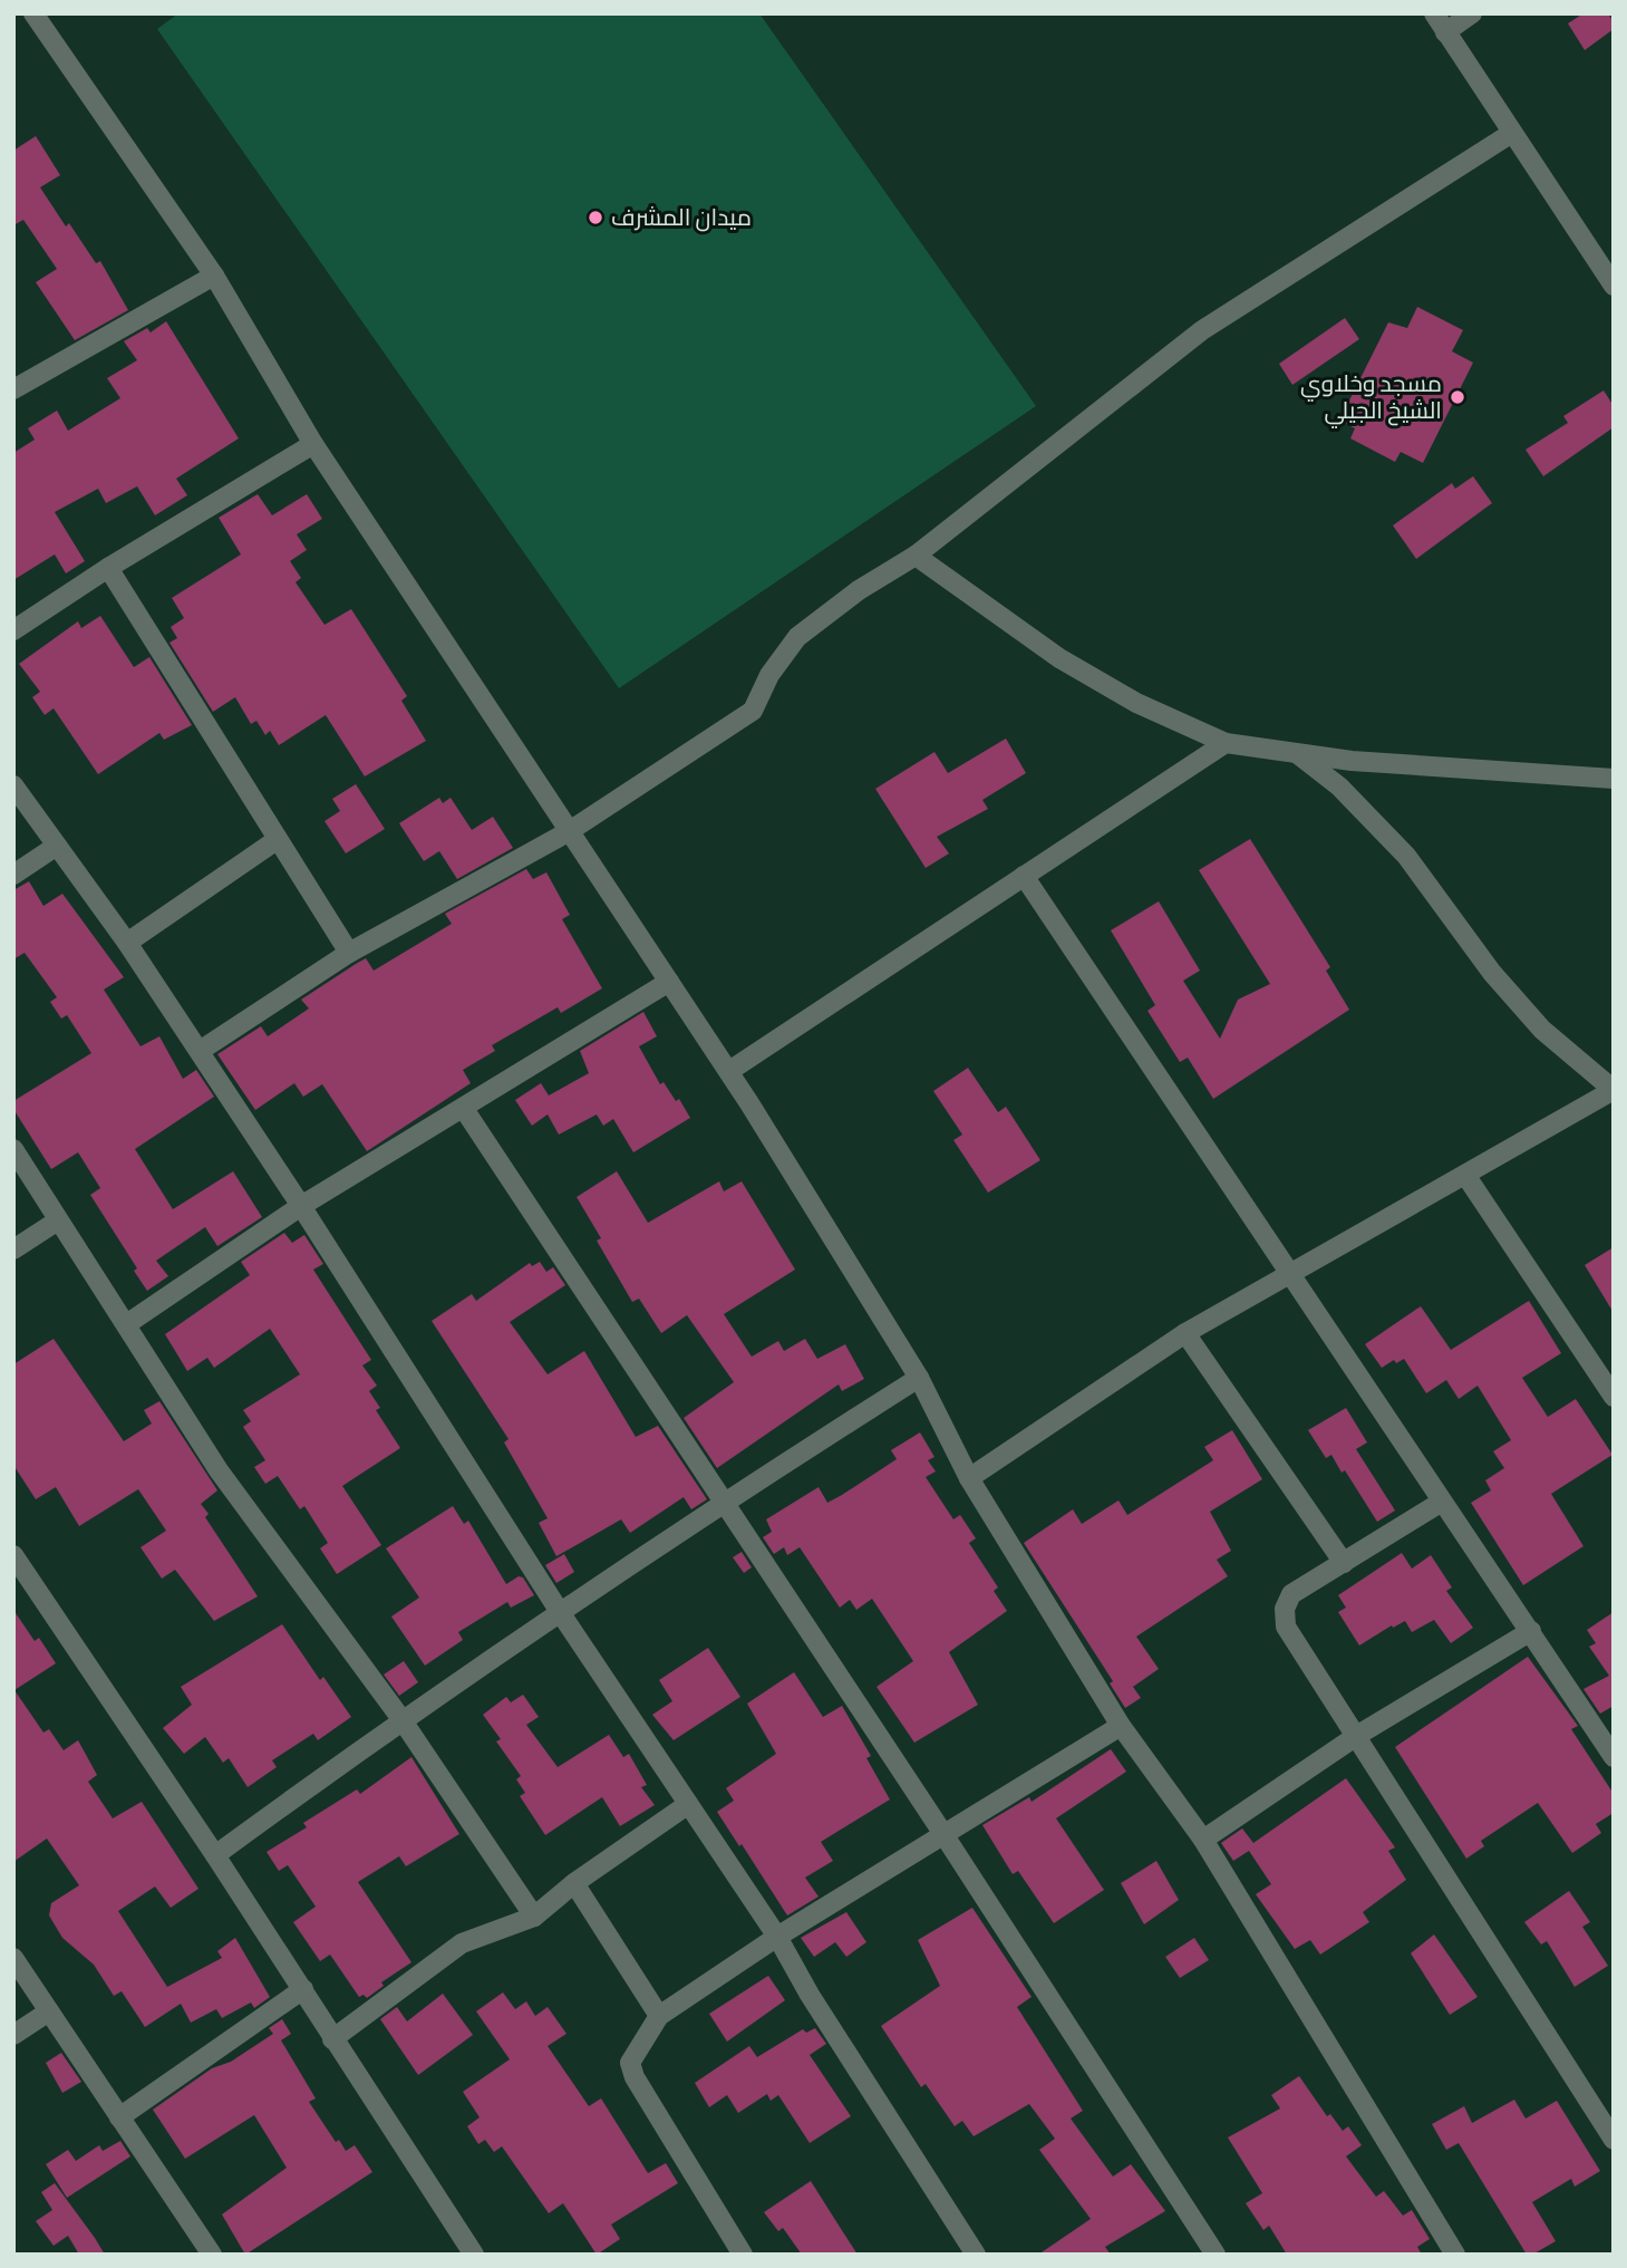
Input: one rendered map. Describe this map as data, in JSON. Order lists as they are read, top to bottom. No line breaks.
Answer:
{"places":["ميدان المشرف","مسجد وخلاوي الشيخ الجيلي"]}
